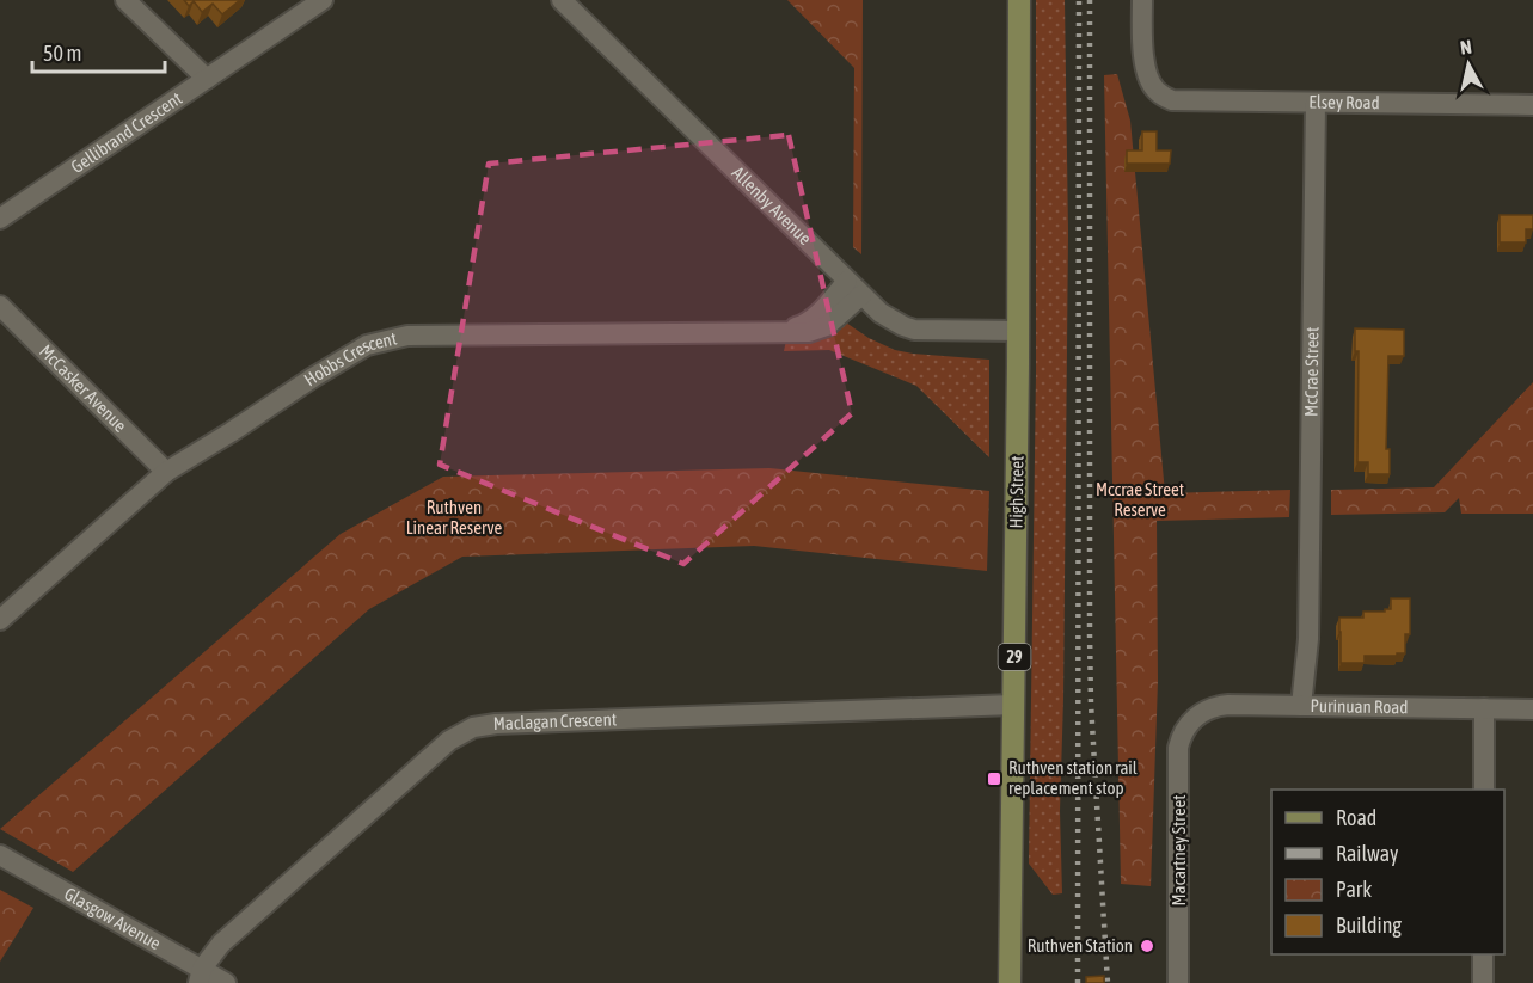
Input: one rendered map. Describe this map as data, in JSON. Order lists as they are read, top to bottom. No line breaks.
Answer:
{"streets":{"main road":["High Street","29"],"street":["Elsey Road","Gellibrand Crescent","Allenby Avenue","Hobbs Crescent","McCrae Street","McCasker Avenue","Purinuan Road","Maclagan Crescent","Macartney Street","Glasgow Avenue"]},"crossings":[["Elsey Road","McCrae Street"],["Allenby Avenue","Hobbs Crescent"],["Allenby Avenue","High Street"],["Hobbs Crescent","McCasker Avenue"],["McCrae Street","Purinuan Road"],["High Street","Maclagan Crescent"],["Purinuan Road","Macartney Street"],["Maclagan Crescent","Glasgow Avenue"]],"parks":["Mccrae Street Reserve","Ruthven Linear Reserve"],"places":{"transit":["Ruthven station rail replacement stop"],"other":["Ruthven Station"]},"legend":["Road","Railway","Park","Building"],"scale_bar":"50 m","north":"top"}
